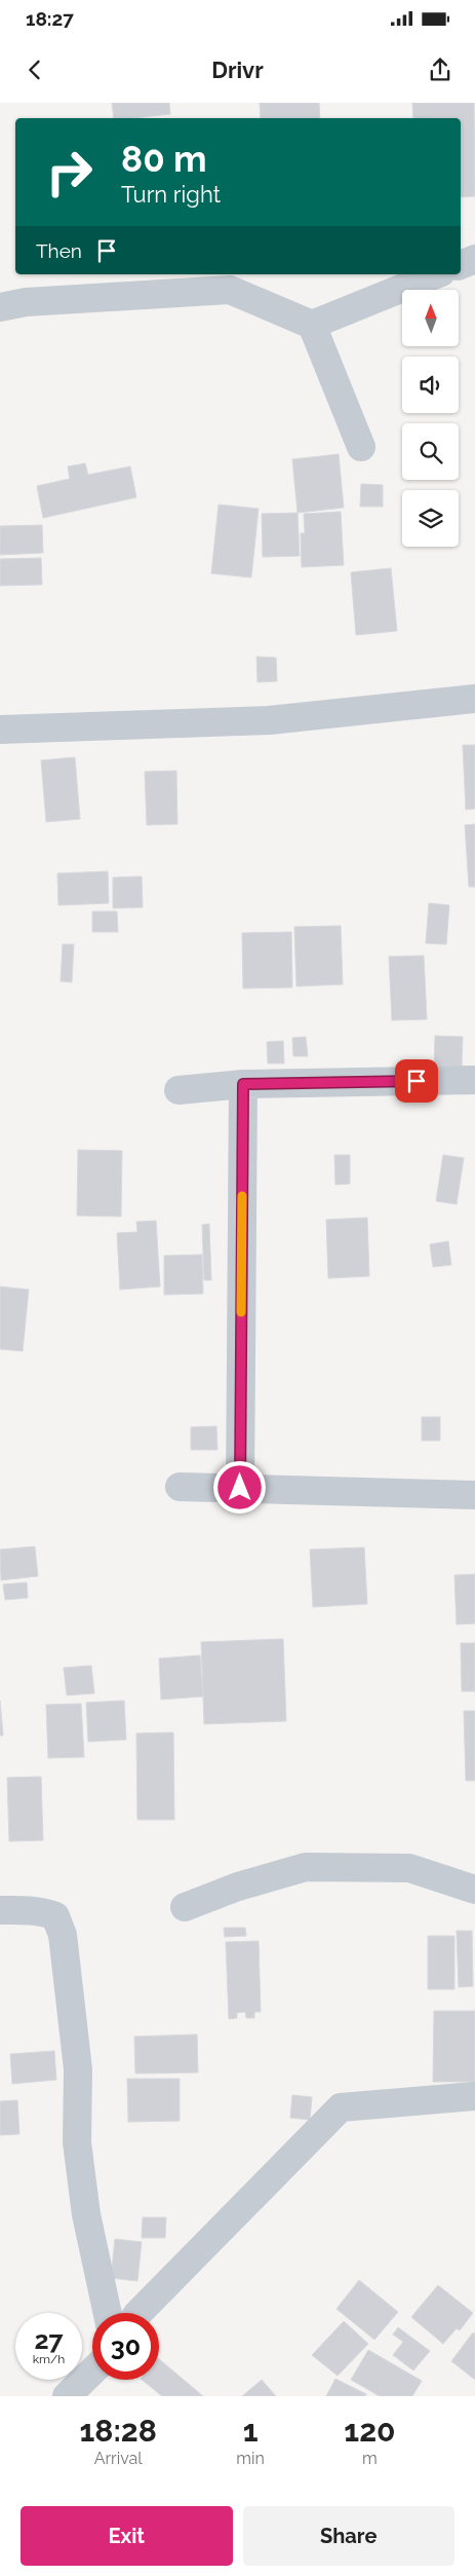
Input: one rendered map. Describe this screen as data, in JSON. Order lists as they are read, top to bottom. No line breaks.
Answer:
{"north":"top","page":{"status":"18:27","header":"Drivr","turn":["80 m","Turn right"],"then":"Then","speed":"27 km/h","limit":"30","eta":["18:28","Arrival","1","min","120","m"],"buttons":["Exit","Share"]}}
